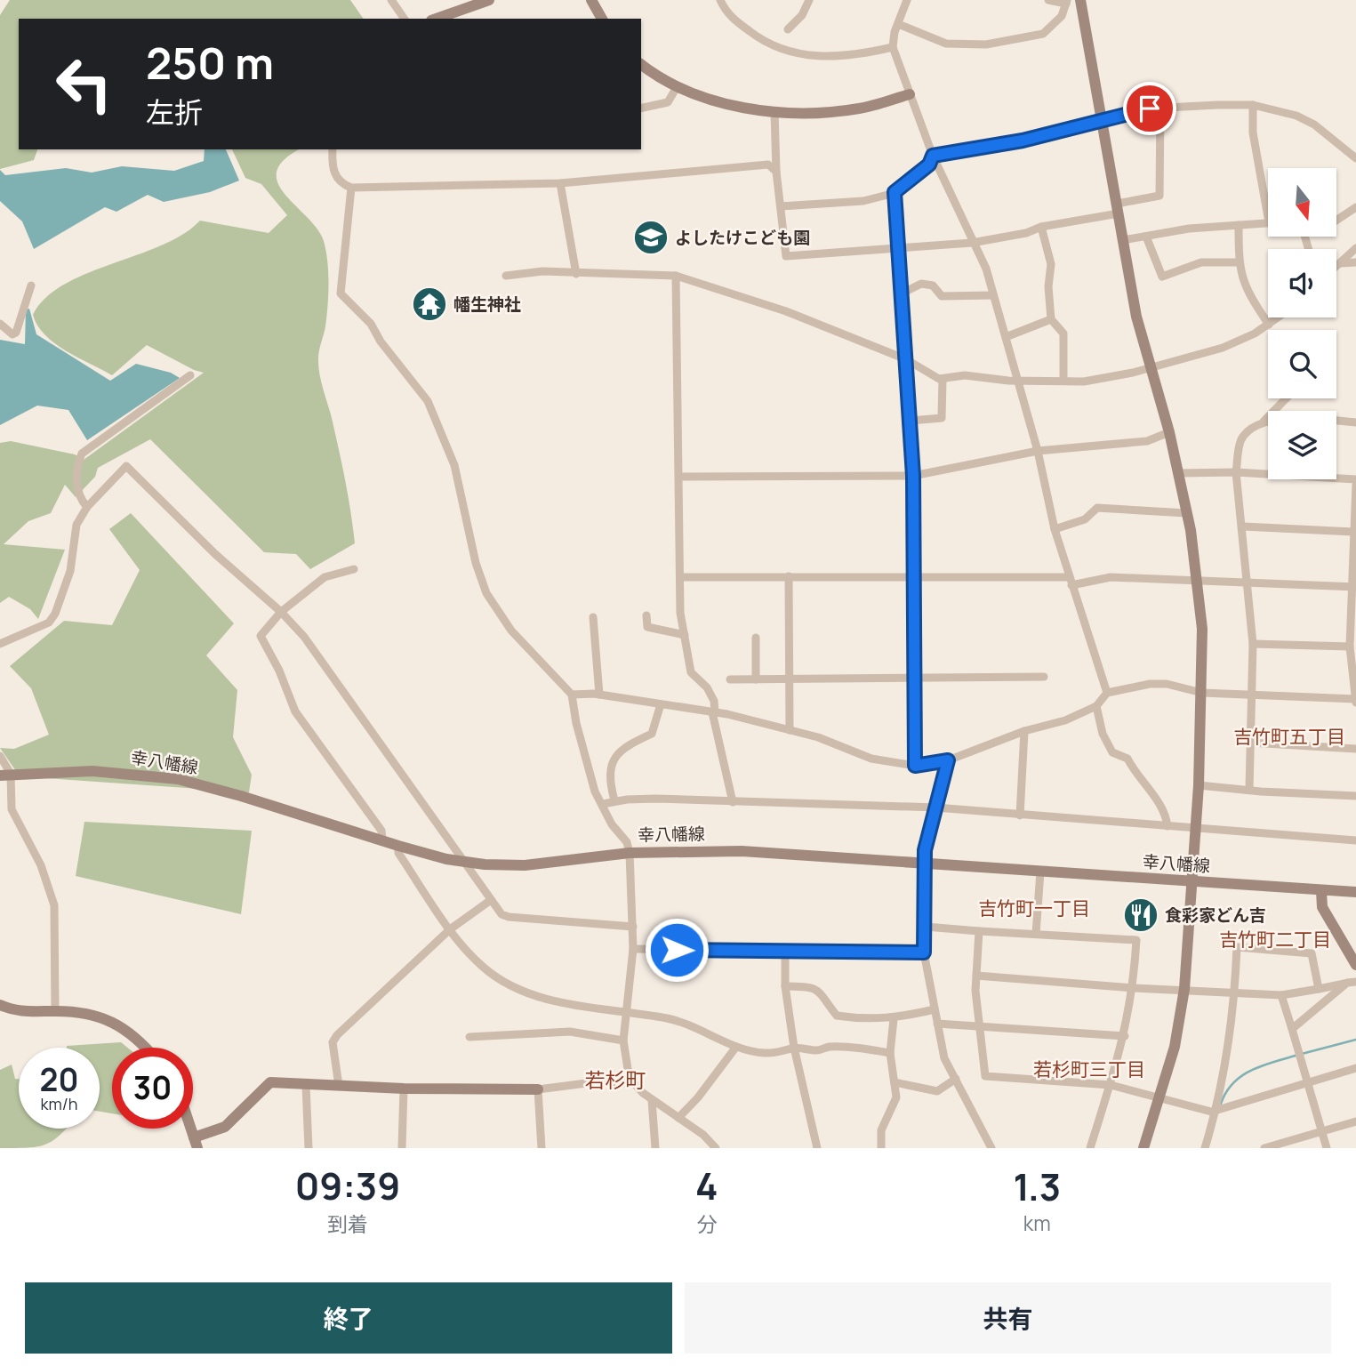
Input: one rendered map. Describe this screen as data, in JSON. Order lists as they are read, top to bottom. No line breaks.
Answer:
{"streets":{"street":["幸八幡線"]},"districts":["吉竹町五丁目","吉竹町一丁目","吉竹町二丁目","若杉町三丁目","若杉町"],"places":{"school or university":["よしたけこども園"],"temple":["幡生神社"],"restaurant":["食彩家どん吉"]},"north":"bottom","page":{"turn":["250 m","左折"],"speed":"20 km/h","limit":"30","eta":["09:39","到着","4","分","1.3","km"],"buttons":["終了","共有"]}}
